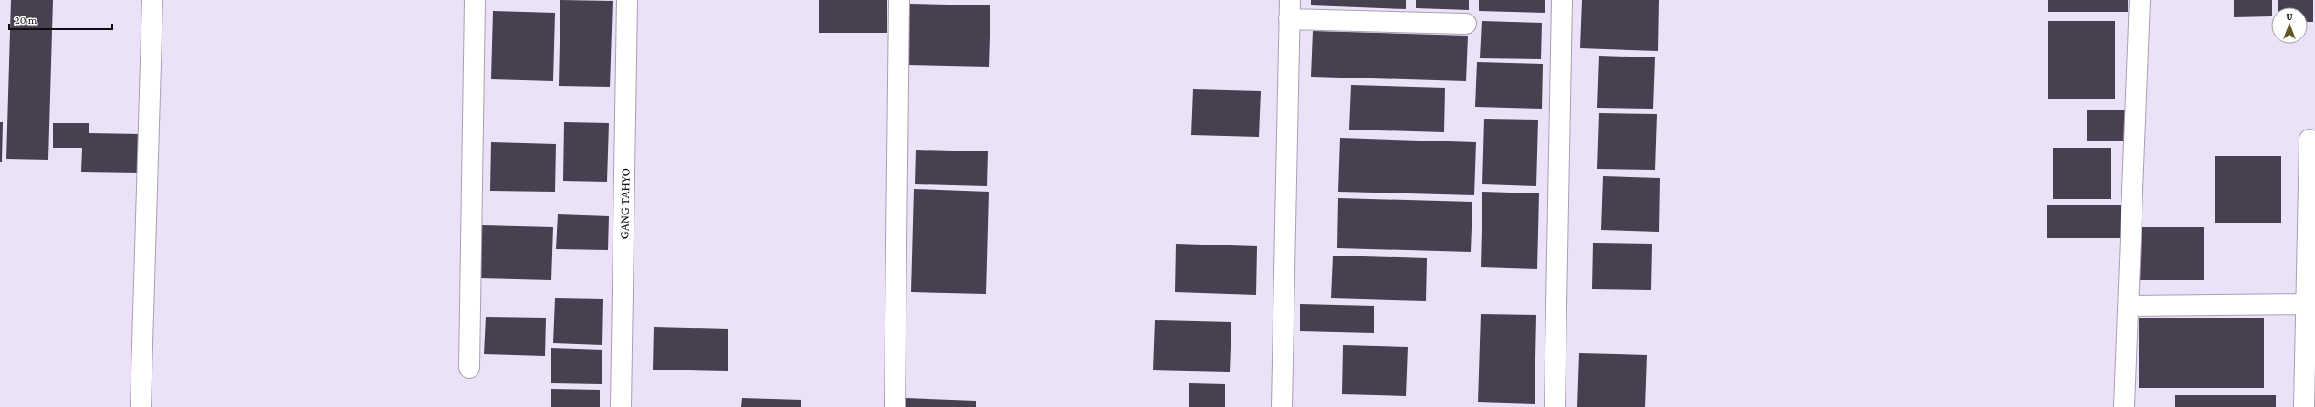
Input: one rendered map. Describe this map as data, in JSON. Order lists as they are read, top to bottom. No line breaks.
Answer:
{"streets":{"street":["GANG TAHYO"]},"scale_bar":"20 m","north":"top"}
